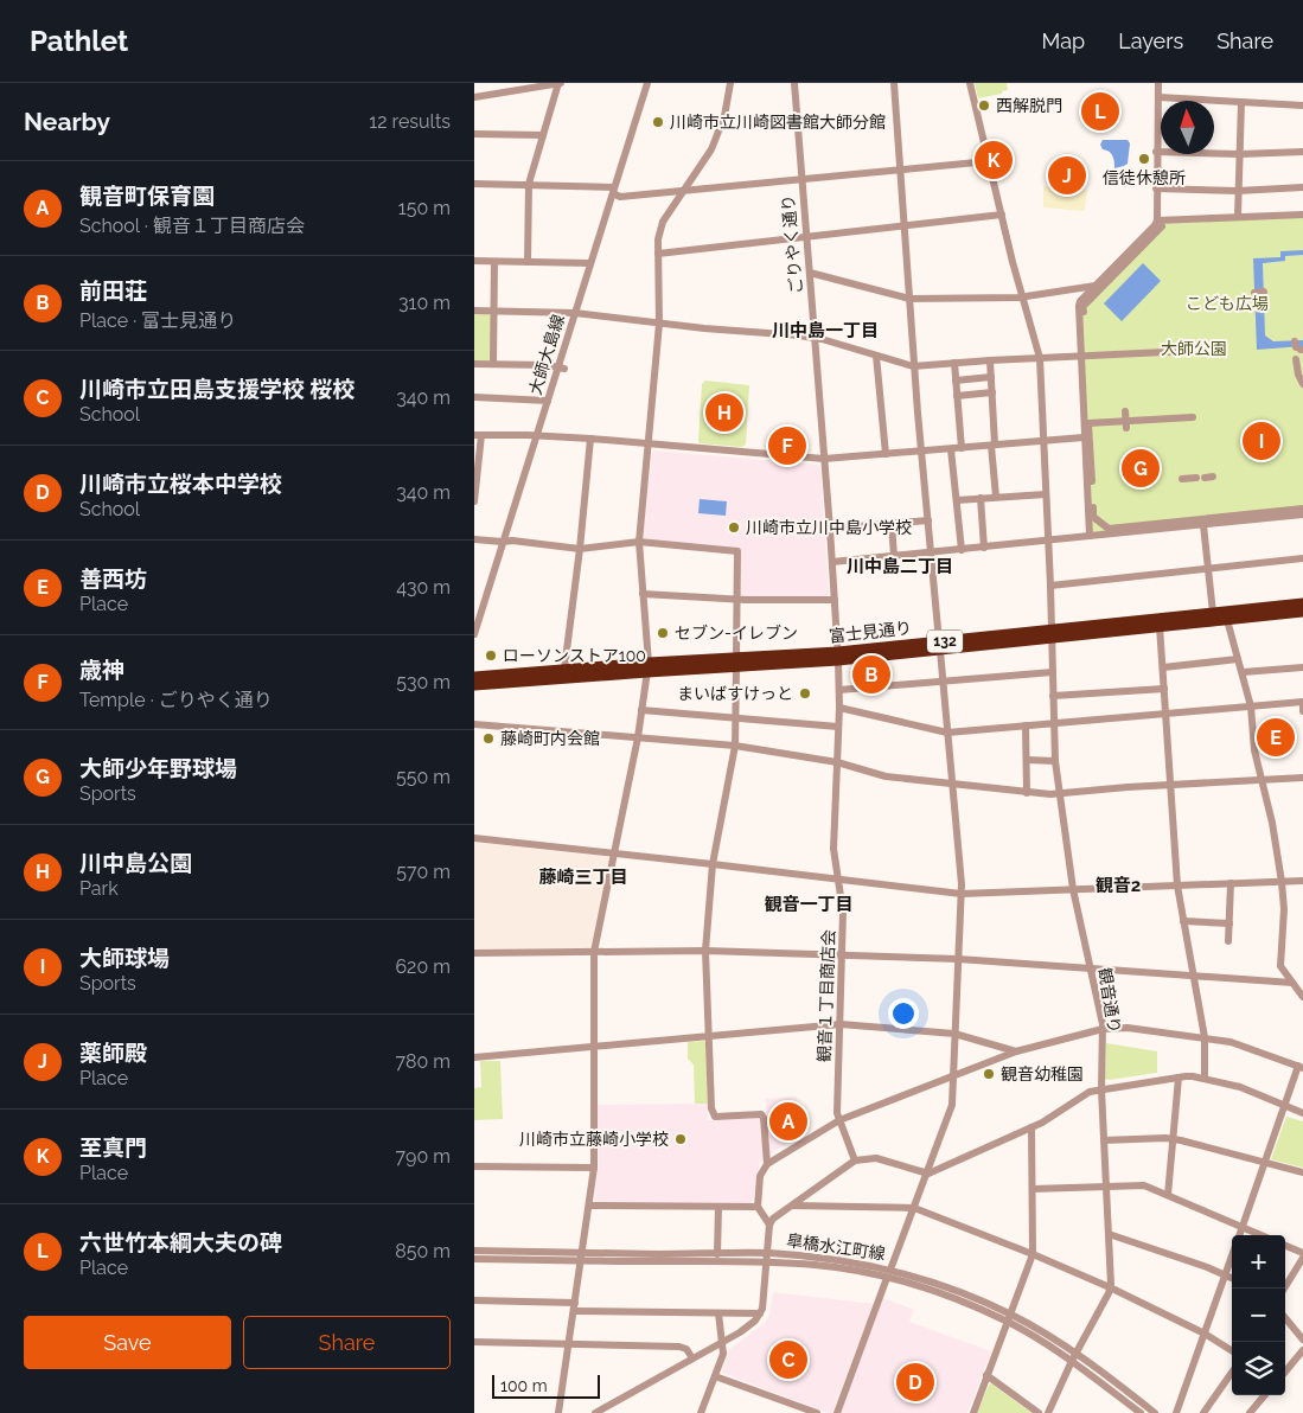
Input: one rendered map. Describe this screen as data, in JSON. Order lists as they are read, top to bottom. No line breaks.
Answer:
{"streets":{"highway":["富士見通り","132"],"street":["ごりやく通り","大師大島線","観音１丁目商店会","観音通り","皐橋水江町線"]},"crossings":[["ごりやく通り","富士見通り"],["ごりやく通り","観音１丁目商店会"],["富士見通り","観音１丁目商店会"],["富士見通り","観音通り"],["観音通り","皐橋水江町線"]],"districts":["川中島一丁目","川中島二丁目","藤崎三丁目","観音2","観音一丁目"],"parks":["こども広場","大師公園"],"places":["西解脱門","川崎市立川崎図書館大師分館","信徒休憩所","川崎市立川中島小学校","セブン-イレブン","ローソンストア100","まいばすけっと","藤崎町内会館","観音幼稚園","川崎市立藤崎小学校"],"scale_bar":"100 m","north":"top","page":{"header":"Pathlet","nav":["Map","Layers","Share"],"heading":["Nearby","12 results"],"pins":["L","K","J","H","I","F","G","B","E","A","C","D"],"list":[{"mark":"A","name":"観音町保育園","note":"School · 観音１丁目商店会","value":"150 m"},{"mark":"B","name":"前田荘","note":"Place · 富士見通り","value":"310 m"},{"mark":"C","name":"川崎市立田島支援学校 桜校","note":"School","value":"340 m"},{"mark":"D","name":"川崎市立桜本中学校","note":"School","value":"340 m"},{"mark":"E","name":"善西坊","note":"Place","value":"430 m"},{"mark":"F","name":"歳神","note":"Temple · ごりやく通り","value":"530 m"},{"mark":"G","name":"大師少年野球場","note":"Sports","value":"550 m"},{"mark":"H","name":"川中島公園","note":"Park","value":"570 m"},{"mark":"I","name":"大師球場","note":"Sports","value":"620 m"},{"mark":"J","name":"薬師殿","note":"Place","value":"780 m"},{"mark":"K","name":"至真門","note":"Place","value":"790 m"},{"mark":"L","name":"六世竹本綱大夫の碑","note":"Place","value":"850 m"}],"map_buttons":["+","−"],"buttons":["Save","Share"],"scale":"100 m"}}
